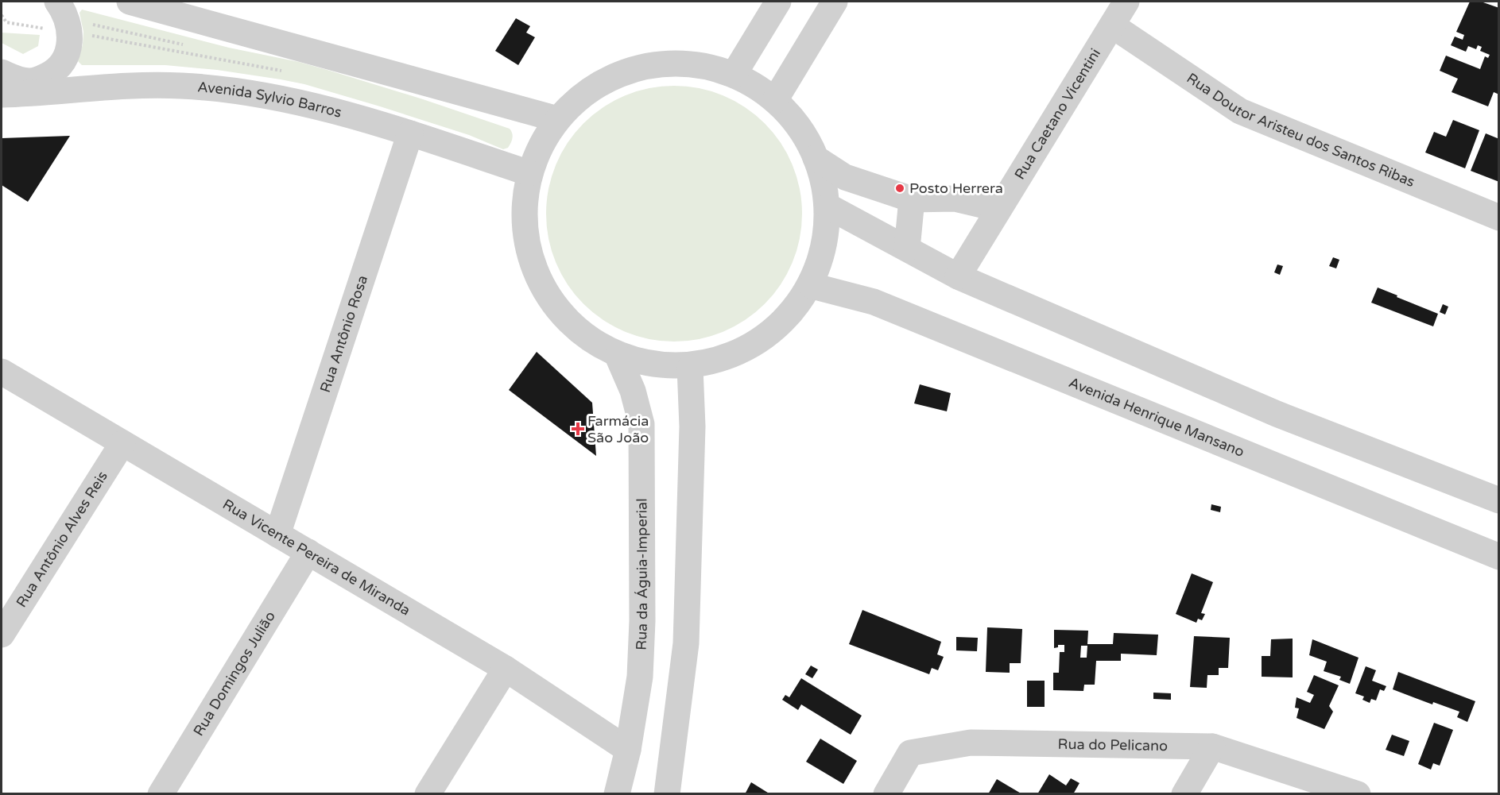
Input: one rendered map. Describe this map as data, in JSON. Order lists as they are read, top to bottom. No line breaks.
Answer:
{"streets":{"street":["Avenida Sylvio Barros","Rua Caetano Vicentini","Rua Doutor Aristeu dos Santos Ribas","Rua Antônio Rosa","Avenida Henrique Mansano","Rua Antônio Alves Reis","Rua Vicente Pereira de Miranda","Rua da Águia-Imperial","Rua Domingos Julião","Rua do Pelicano"]},"crossings":[["Avenida Sylvio Barros","Rua Antônio Rosa"],["Rua Caetano Vicentini","Rua Doutor Aristeu dos Santos Ribas"],["Rua Antônio Rosa","Rua Vicente Pereira de Miranda"],["Rua Antônio Alves Reis","Rua Vicente Pereira de Miranda"],["Rua Vicente Pereira de Miranda","Rua da Águia-Imperial"],["Rua Vicente Pereira de Miranda","Rua Domingos Julião"]],"places":{"other":["Posto Herrera"],"health":["Farmácia São João"]}}
